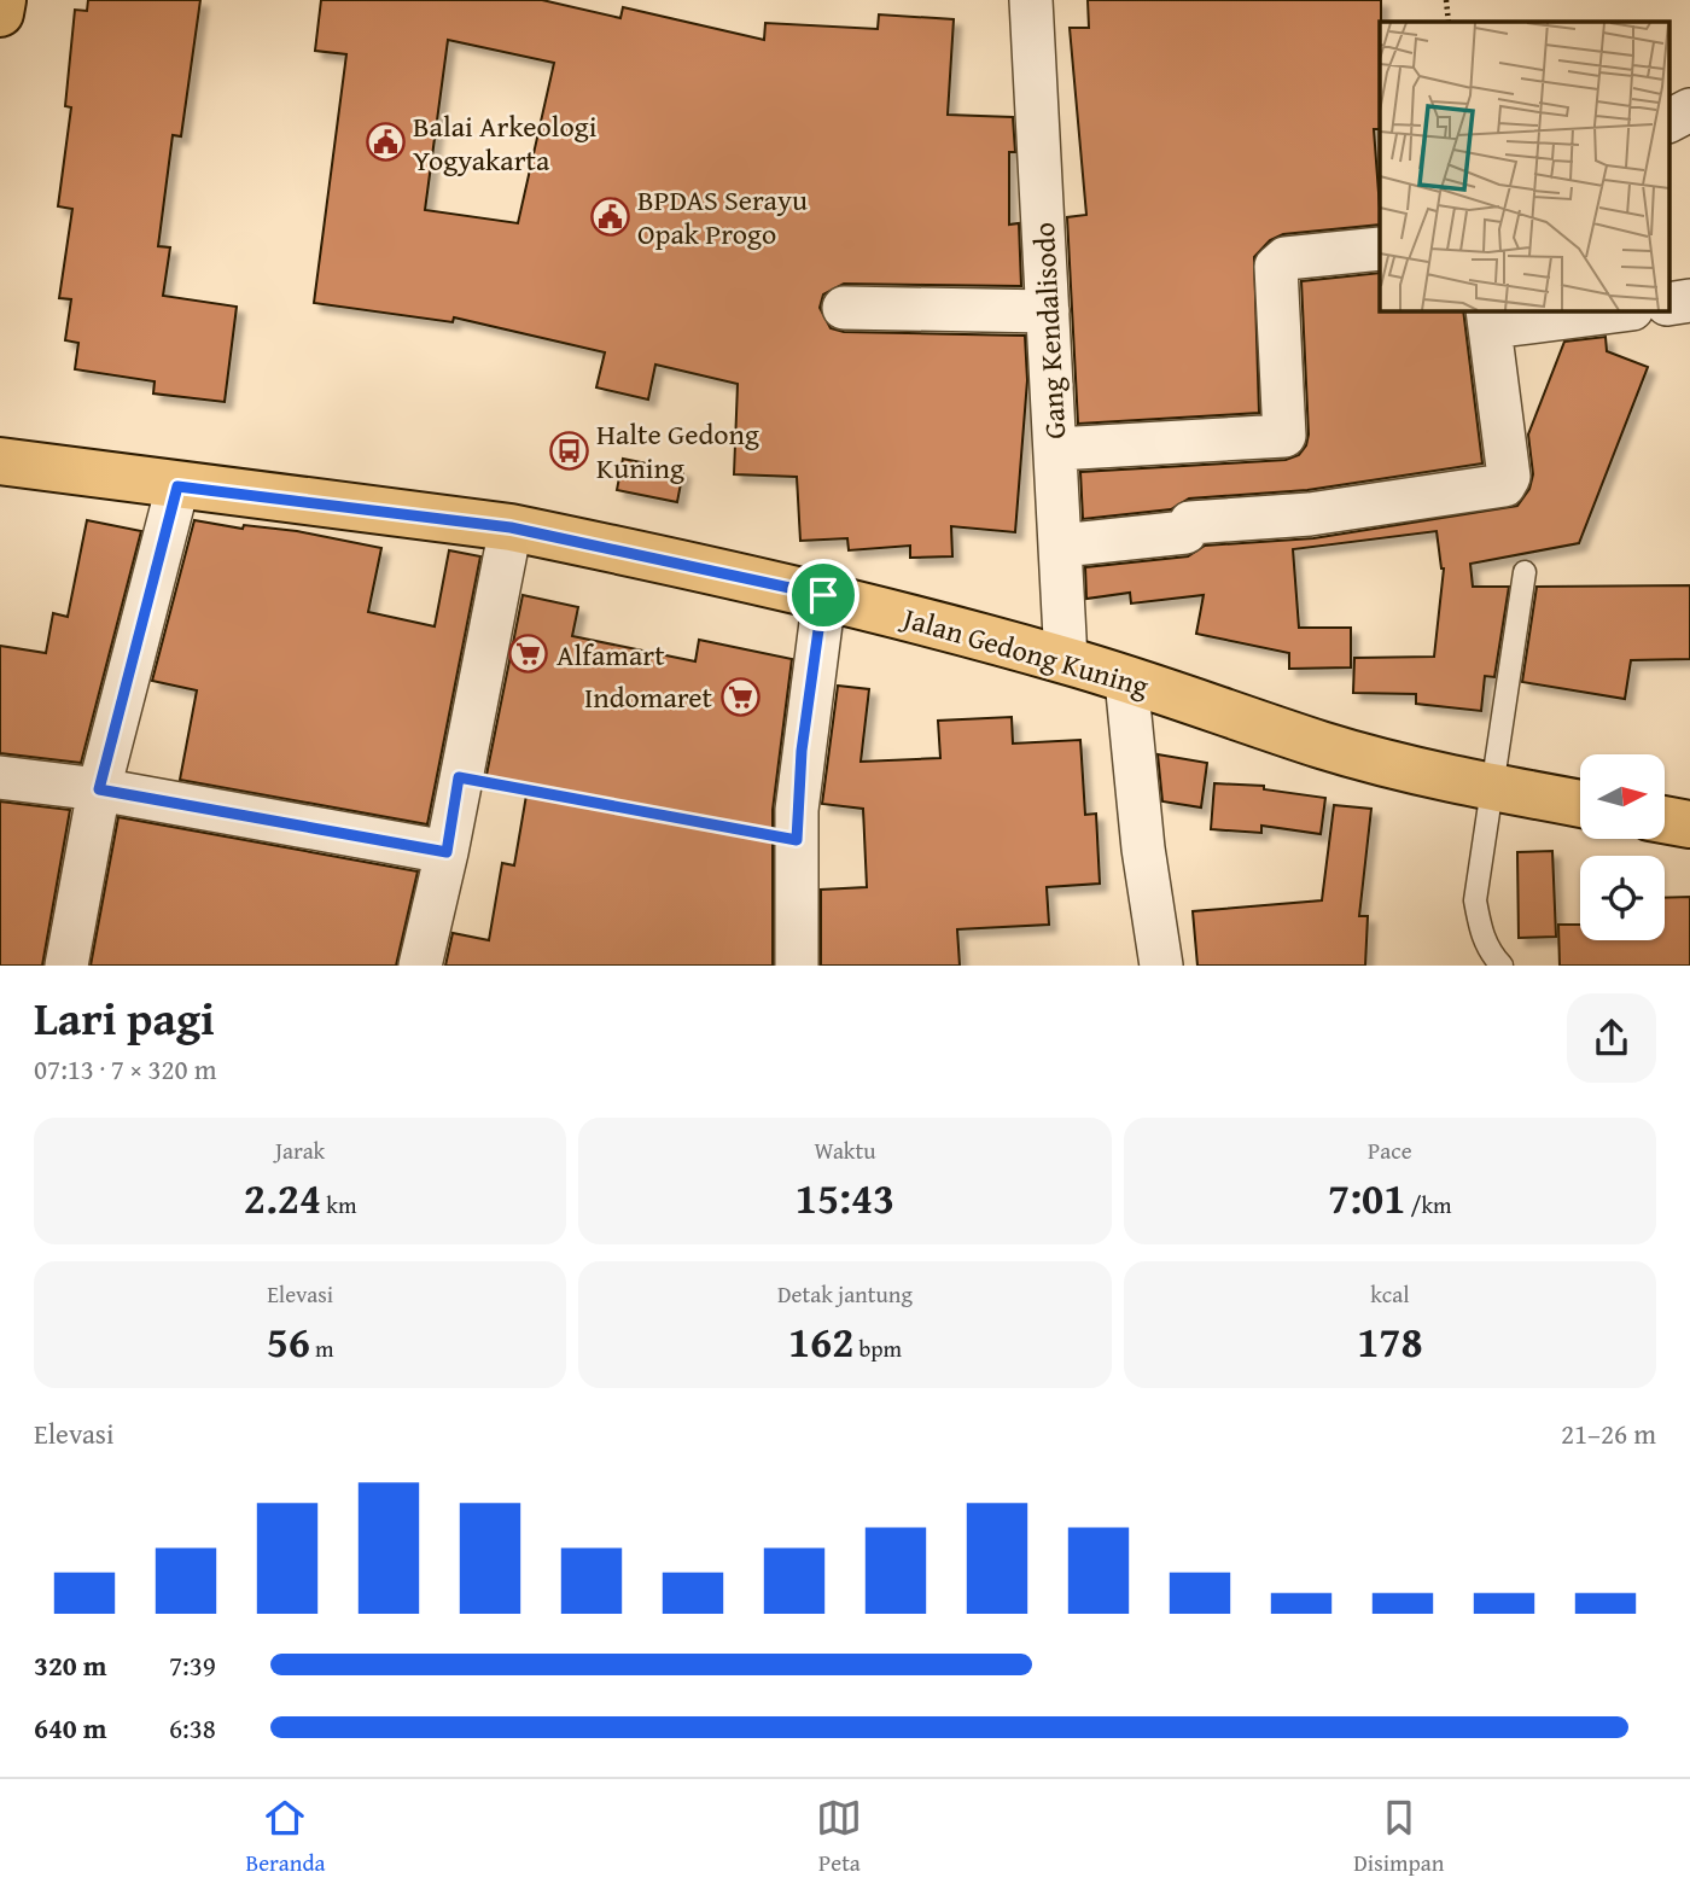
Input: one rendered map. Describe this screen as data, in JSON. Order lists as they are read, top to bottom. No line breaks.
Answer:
{"streets":{"main road":["Jalan Gedong Kuning"],"street":["Gang Kendalisodo"]},"crossings":[["Gang Kendalisodo","Jalan Gedong Kuning"]],"places":{"public building":["Balai Arkeologi Yogyakarta","BPDAS Serayu Opak Progo"],"bus stop":["Halte Gedong Kuning"],"supermarket":["Alfamart","Indomaret"]},"north":"right","page":{"heading":["Lari pagi","07:13 · 7 × 320 m"],"stats":[["Jarak","2.24 km"],["Waktu","15:43"],["Pace","7:01 /km"],["Elevasi","56 m"],["Detak jantung","162 bpm"],["kcal","178"]],"chart":["Elevasi","21–26 m"],"list":[{"name":"320 m","note":"7:39"},{"name":"640 m","note":"6:38"}],"tabs":["Beranda","Peta","Disimpan"]}}
